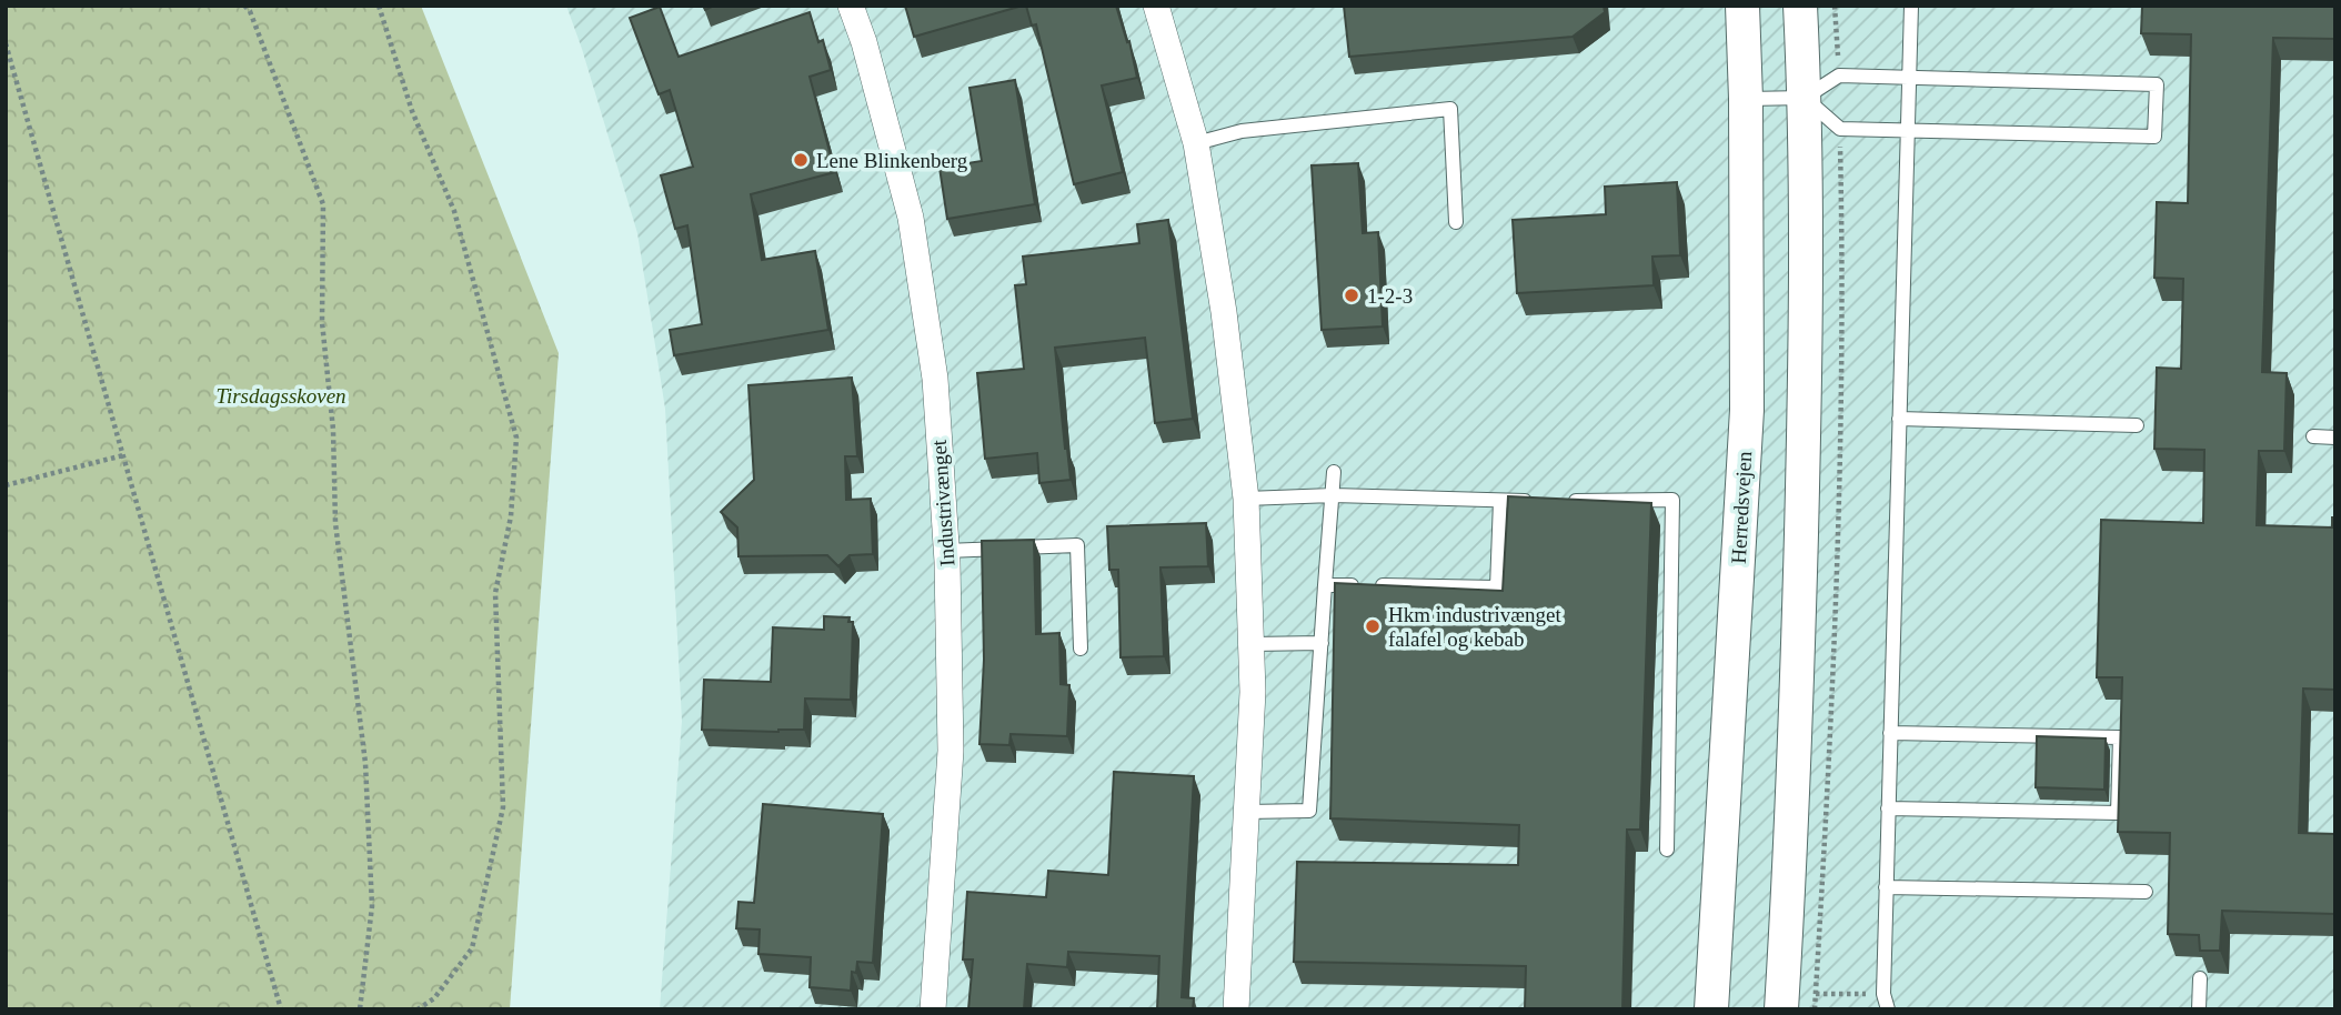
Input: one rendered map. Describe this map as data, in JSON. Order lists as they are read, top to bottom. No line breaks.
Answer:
{"streets":{"street":["Industrivænget","Herredsvejen"]},"parks":["Tirsdagsskoven"],"places":["Lene Blinkenberg","1-2-3","Hkm industrivænget falafel og kebab"]}
